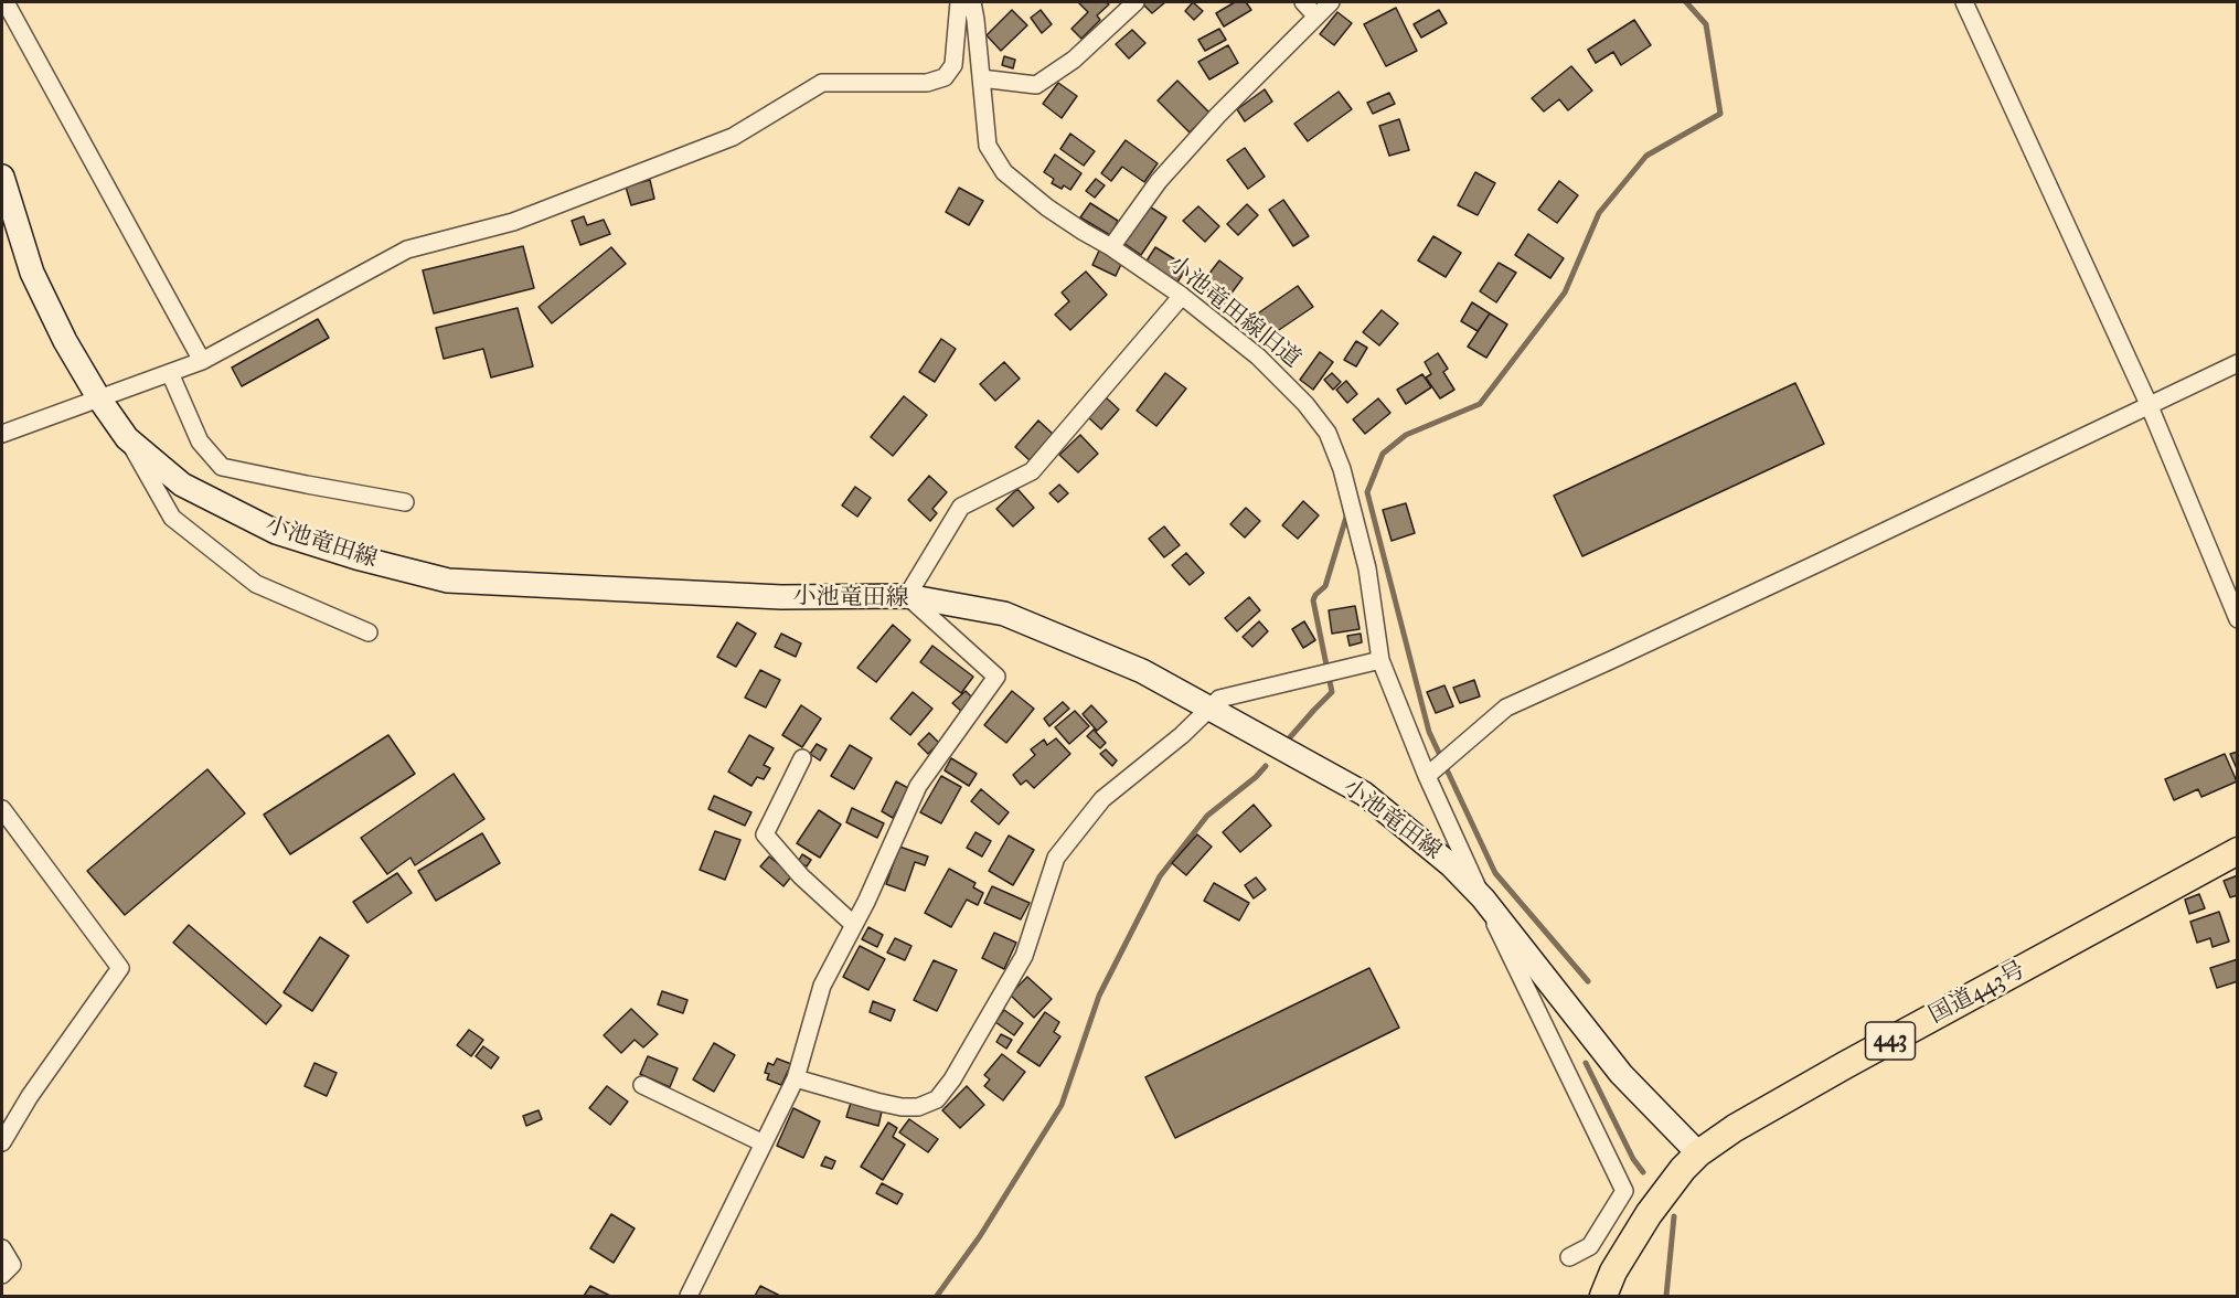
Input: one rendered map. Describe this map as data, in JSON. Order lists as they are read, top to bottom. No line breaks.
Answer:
{"streets":{"highway":["国道443号","443"],"main road":["小池竜田線"],"street":["小池竜田線旧道"]},"crossings":[["小池竜田線旧道","小池竜田線"],["小池竜田線","国道443号"]]}
